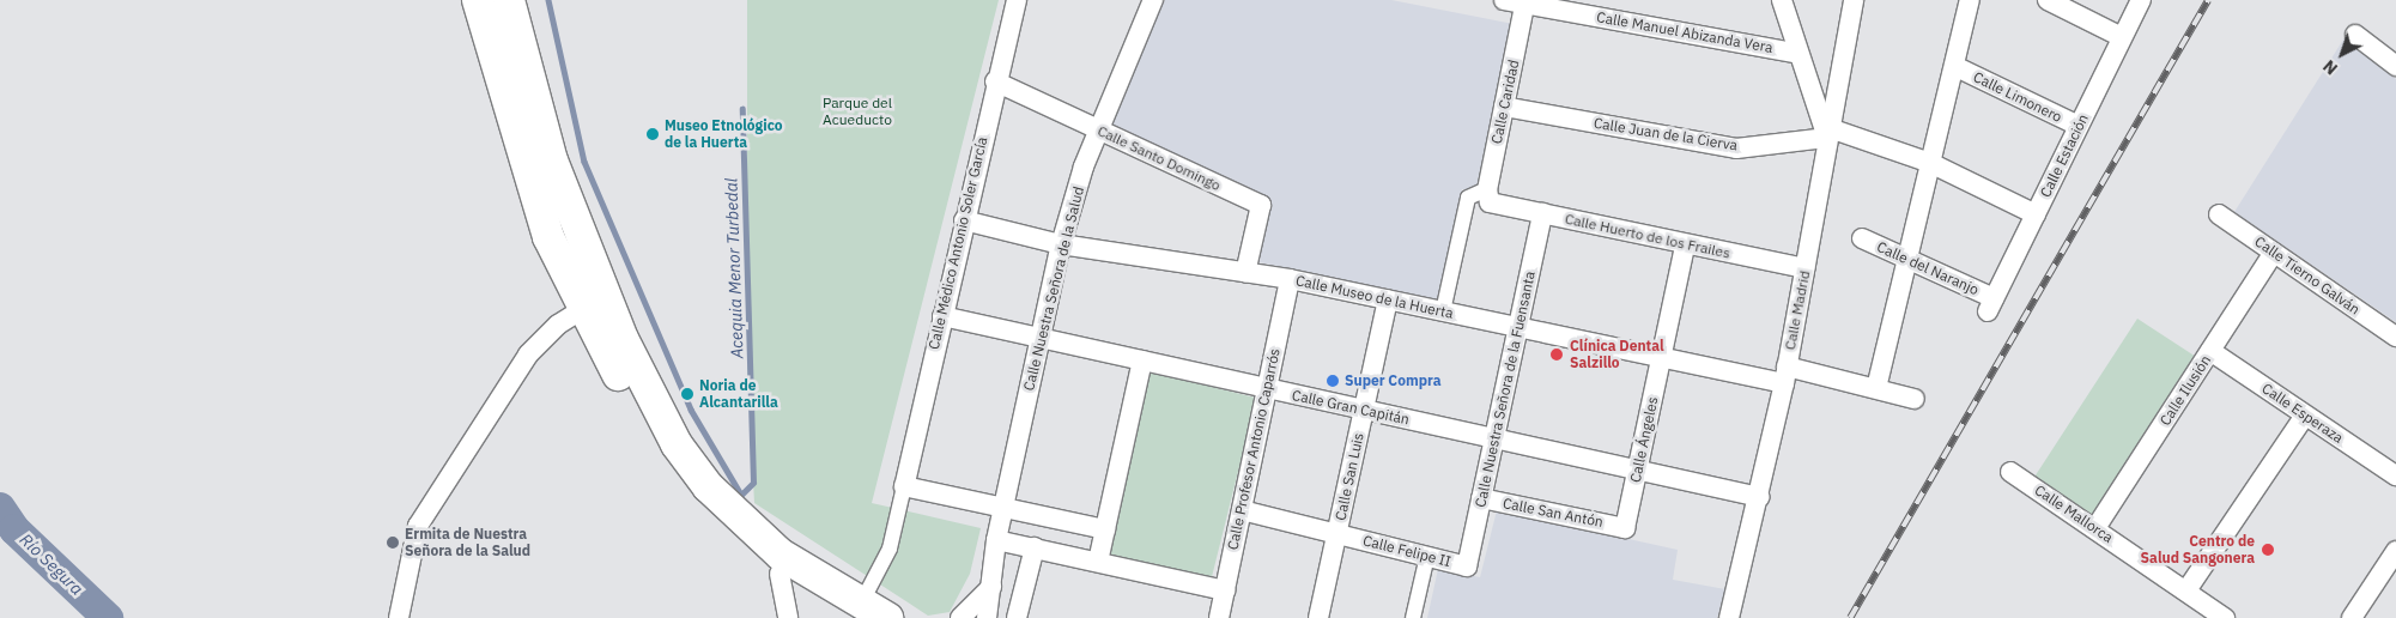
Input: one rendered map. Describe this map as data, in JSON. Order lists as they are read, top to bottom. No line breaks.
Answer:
{"streets":{"street":["Calle Manuel Abizanda Vera","Calle Limonero","Calle Caridad","Calle Juan de la Cierva","Calle Estación","Calle Santo Domingo","Calle Huerto de los Frailes","Calle Médico Antonio Soler García","Calle del Naranjo","Calle Tierno Galván","Calle Nuestra Señora de la Salud","Calle Museo de la Huerta","Calle Madrid","Calle Nuestra Señora de la Fuensanta","Calle Ilusión","Calle Gran Capitán","Calle Esperaza","Calle Ángeles","Calle Profesor Antonio Caparrós","Calle San Luis","Calle San Antón","Calle Mallorca","Calle Felipe II"]},"crossings":[["Calle Manuel Abizanda Vera","Calle Caridad"],["Calle Limonero","Calle Estación"],["Calle Caridad","Calle Juan de la Cierva"],["Calle Caridad","Calle Huerto de los Frailes"],["Calle Juan de la Cierva","Calle Madrid"],["Calle Estación","Calle del Naranjo"],["Calle Santo Domingo","Calle Médico Antonio Soler García"],["Calle Santo Domingo","Calle Nuestra Señora de la Salud"],["Calle Santo Domingo","Calle Museo de la Huerta"],["Calle Huerto de los Frailes","Calle Madrid"],["Calle Huerto de los Frailes","Calle Nuestra Señora de la Fuensanta"],["Calle Huerto de los Frailes","Calle Ángeles"],["Calle Médico Antonio Soler García","Calle Museo de la Huerta"],["Calle Médico Antonio Soler García","Calle Gran Capitán"],["Calle Tierno Galván","Calle Ilusión"],["Calle Nuestra Señora de la Salud","Calle Museo de la Huerta"],["Calle Nuestra Señora de la Salud","Calle Gran Capitán"],["Calle Museo de la Huerta","Calle Madrid"],["Calle Museo de la Huerta","Calle Nuestra Señora de la Fuensanta"],["Calle Museo de la Huerta","Calle Ángeles"],["Calle Museo de la Huerta","Calle Profesor Antonio Caparrós"],["Calle Museo de la Huerta","Calle San Luis"],["Calle Madrid","Calle Gran Capitán"],["Calle Nuestra Señora de la Fuensanta","Calle Gran Capitán"],["Calle Nuestra Señora de la Fuensanta","Calle San Antón"],["Calle Nuestra Señora de la Fuensanta","Calle Felipe II"],["Calle Ilusión","Calle Esperaza"],["Calle Ilusión","Calle Mallorca"],["Calle Gran Capitán","Calle Ángeles"],["Calle Gran Capitán","Calle Profesor Antonio Caparrós"],["Calle Gran Capitán","Calle San Luis"],["Calle Ángeles","Calle San Antón"],["Calle Profesor Antonio Caparrós","Calle Felipe II"],["Calle San Luis","Calle Felipe II"]],"water":["Acequia Menor Turbedal","Río Segura"],"parks":["Parque del Acueducto"],"places":["Museo Etnológico de la Huerta","Clínica Dental Salzillo","Super Compra","Noria de Alcantarilla","Ermita de Nuestra Señora de la Salud","Centro de Salud Sangonera"],"north":"bottom left"}
